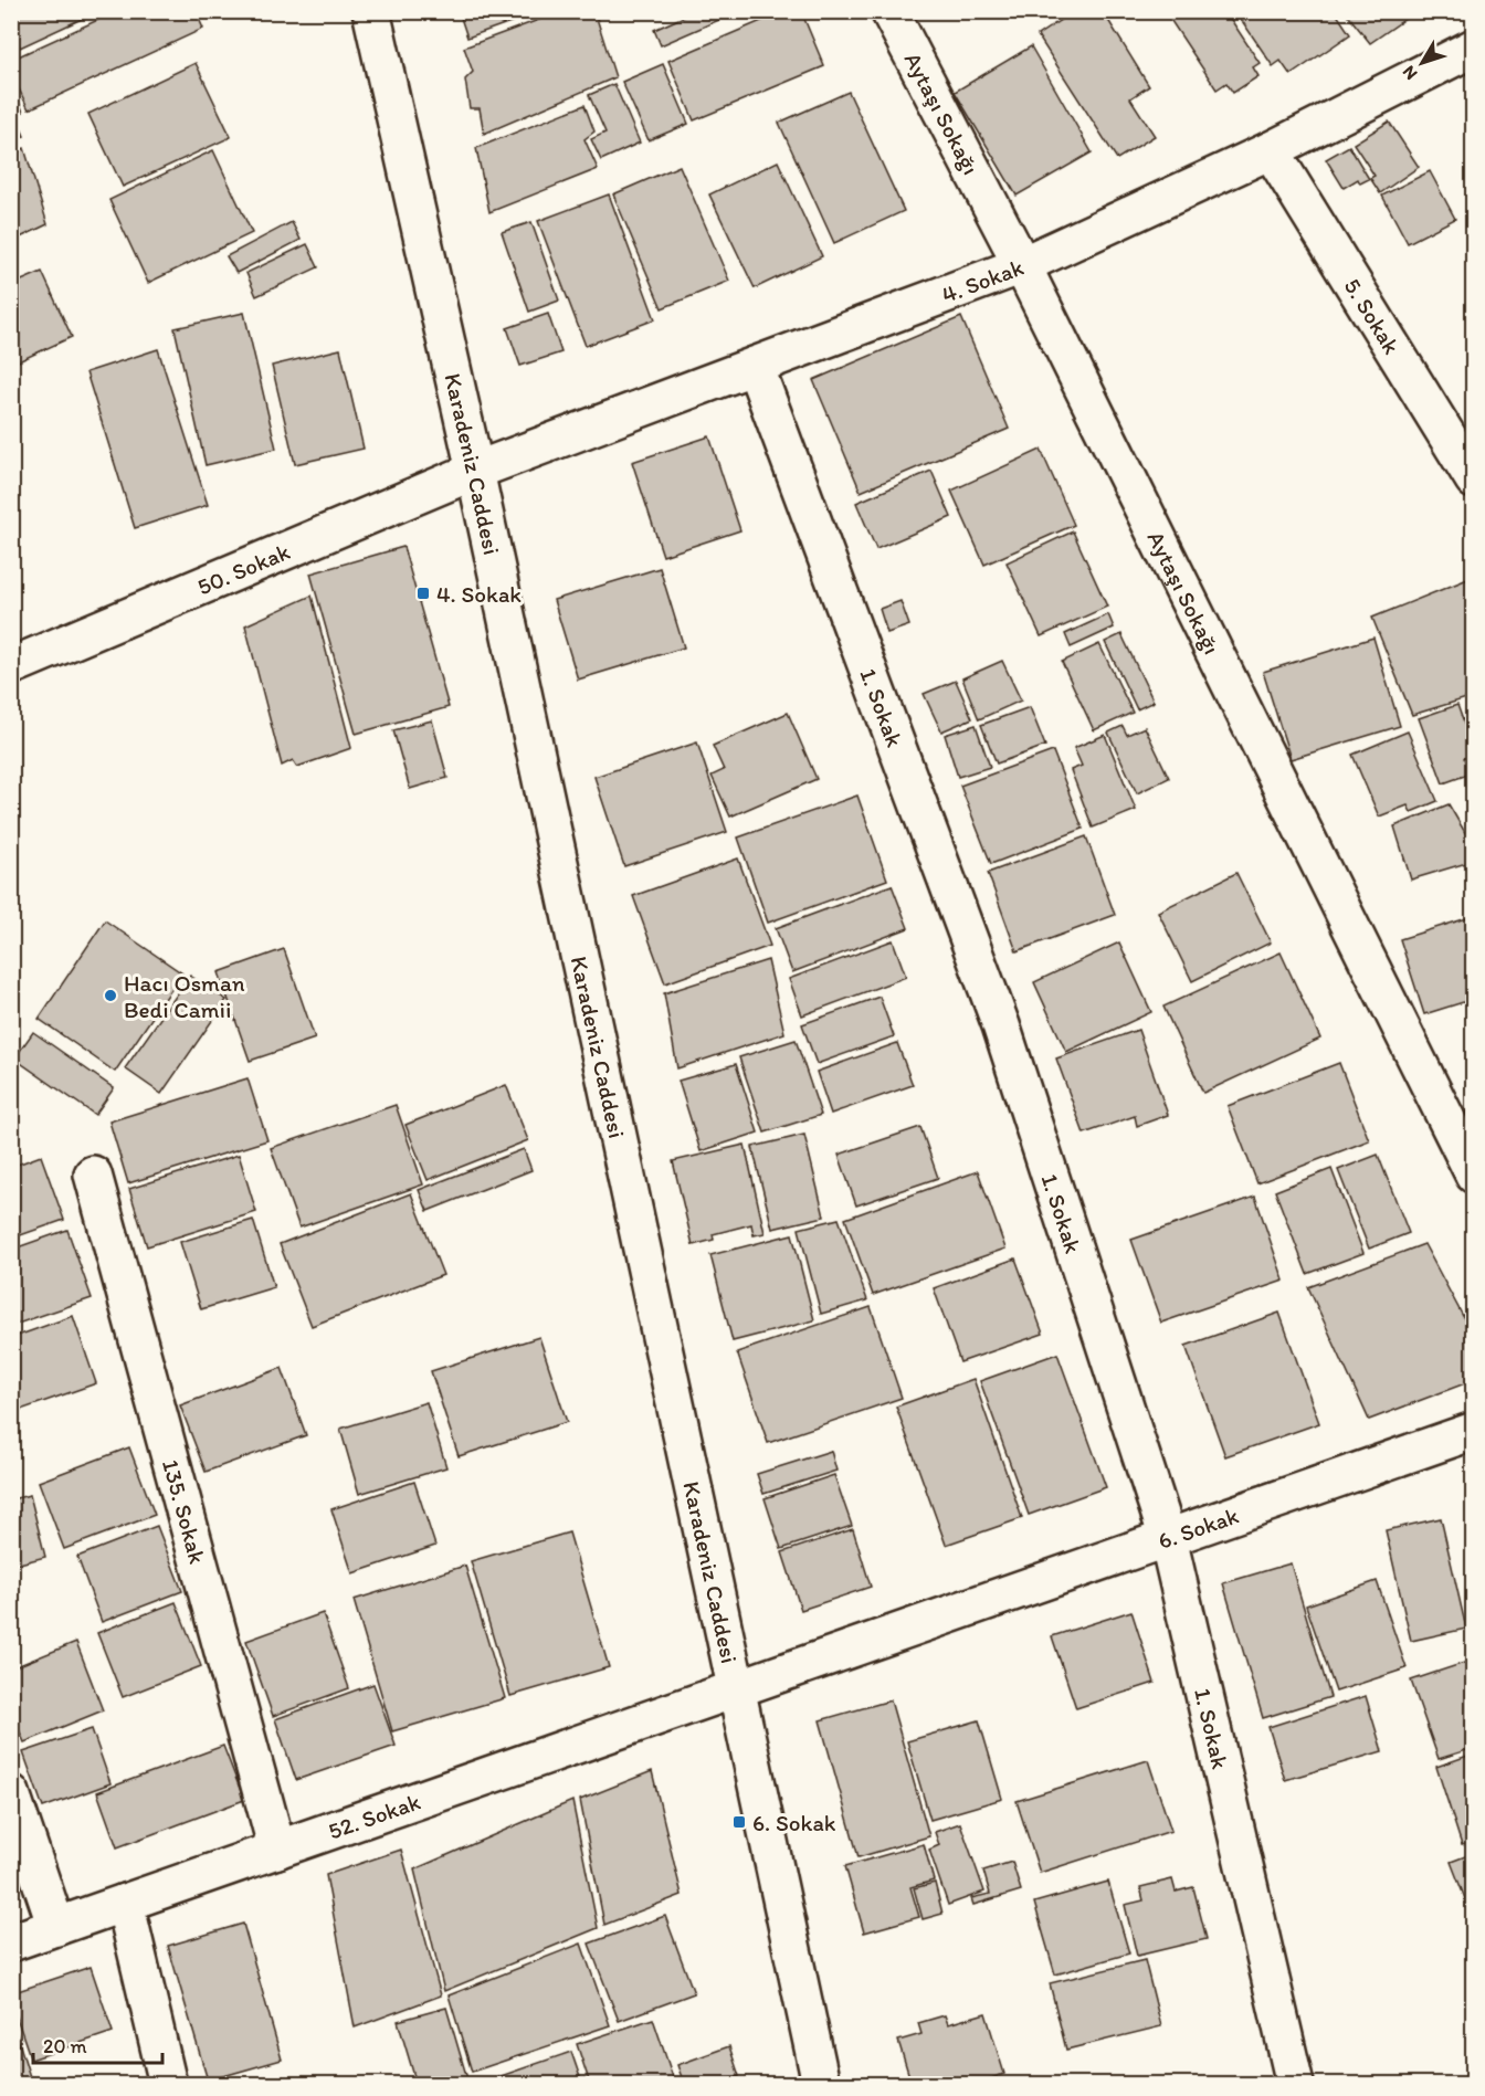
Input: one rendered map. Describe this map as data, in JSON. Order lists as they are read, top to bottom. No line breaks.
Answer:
{"streets":{"street":["Aytaşı Sokağı","4. Sokak","5. Sokak","Karadeniz Caddesi","50. Sokak","1. Sokak","135. Sokak","6. Sokak","52. Sokak"]},"crossings":[["Aytaşı Sokağı","4. Sokak"],["4. Sokak","5. Sokak"],["4. Sokak","Karadeniz Caddesi"],["4. Sokak","50. Sokak"],["4. Sokak","1. Sokak"],["Karadeniz Caddesi","50. Sokak"],["Karadeniz Caddesi","6. Sokak"],["Karadeniz Caddesi","52. Sokak"],["1. Sokak","6. Sokak"],["135. Sokak","52. Sokak"],["6. Sokak","52. Sokak"]],"places":{"transit":["4. Sokak","6. Sokak"],"other":["Hacı Osman Bedi Camii"]},"scale_bar":"20 m","north":"bottom left"}
